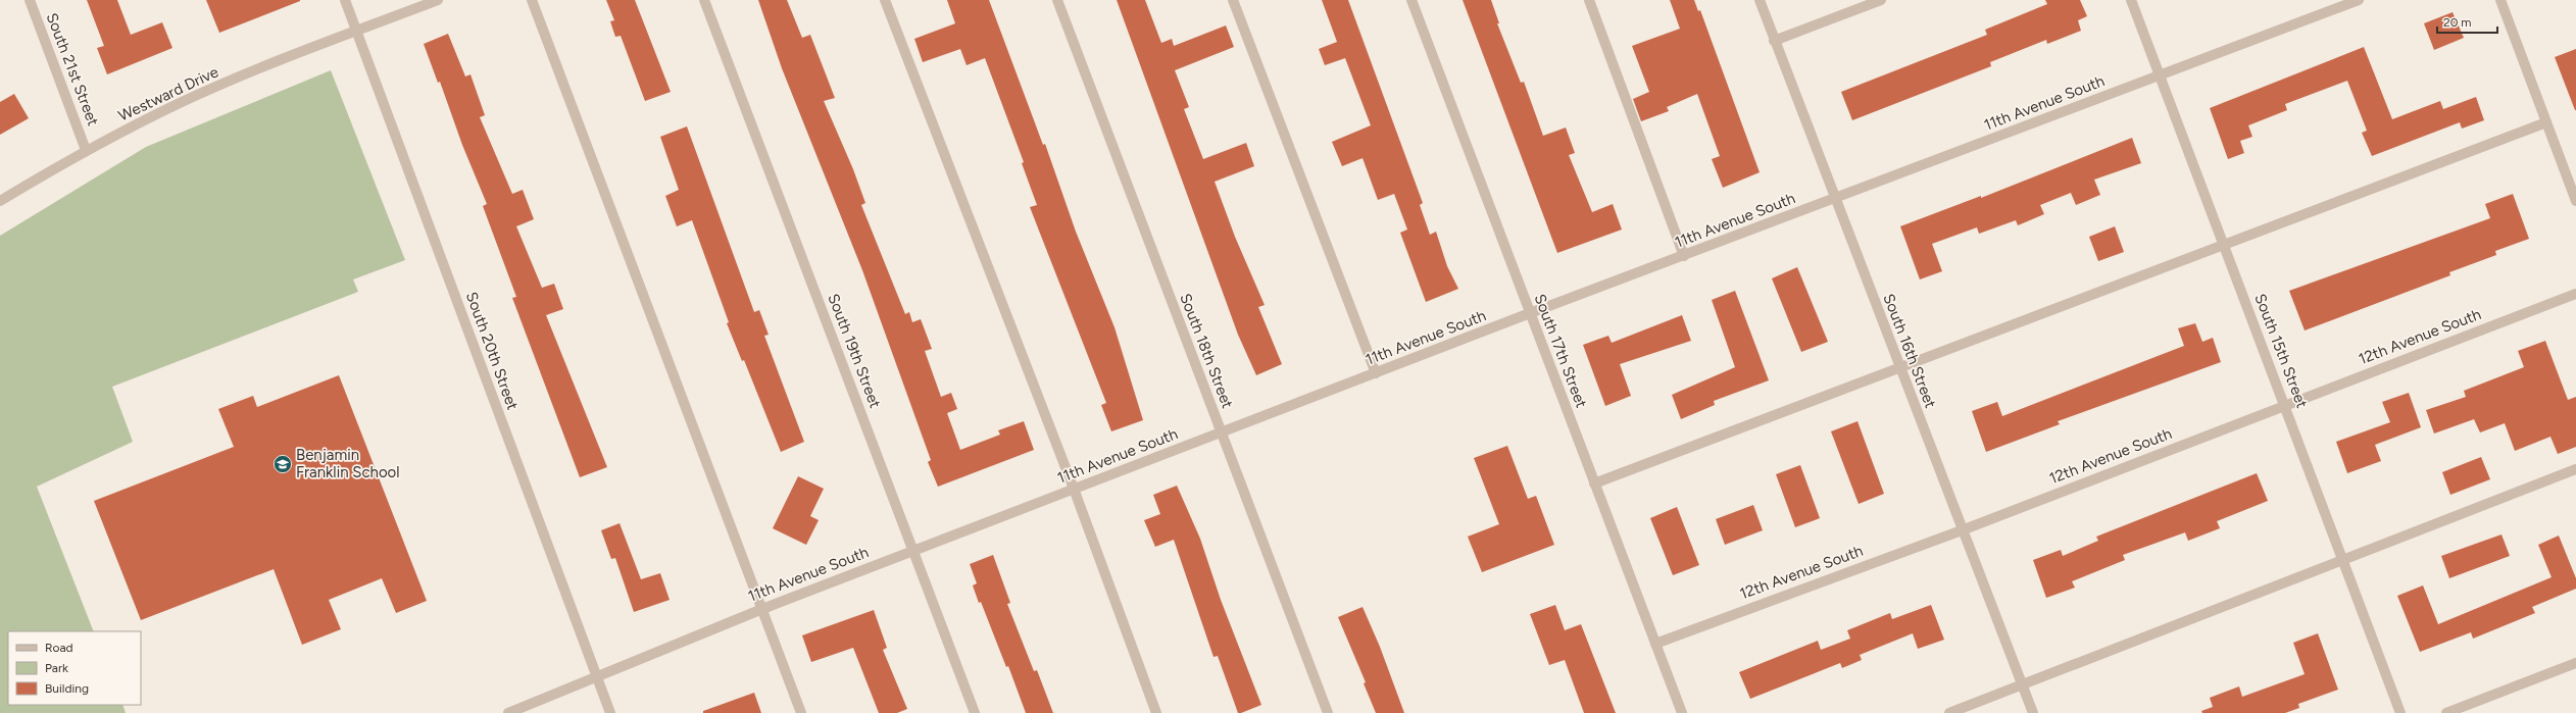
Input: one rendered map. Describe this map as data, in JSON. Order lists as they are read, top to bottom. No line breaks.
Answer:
{"streets":{"street":["South 21st Street","Westward Drive","11th Avenue South","12th Avenue South","South 20th Street","South 19th Street","South 18th Street","South 17th Street","South 16th Street","South 15th Street"]},"crossings":[["South 21st Street","Westward Drive"],["Westward Drive","South 20th Street"],["11th Avenue South","South 20th Street"],["11th Avenue South","South 19th Street"],["11th Avenue South","South 18th Street"],["11th Avenue South","South 17th Street"],["11th Avenue South","South 16th Street"],["11th Avenue South","South 15th Street"],["12th Avenue South","South 17th Street"],["12th Avenue South","South 16th Street"],["12th Avenue South","South 15th Street"]],"places":{"school or university":["Benjamin Franklin School"]},"legend":["Road","Park","Building"],"scale_bar":"20 m"}
